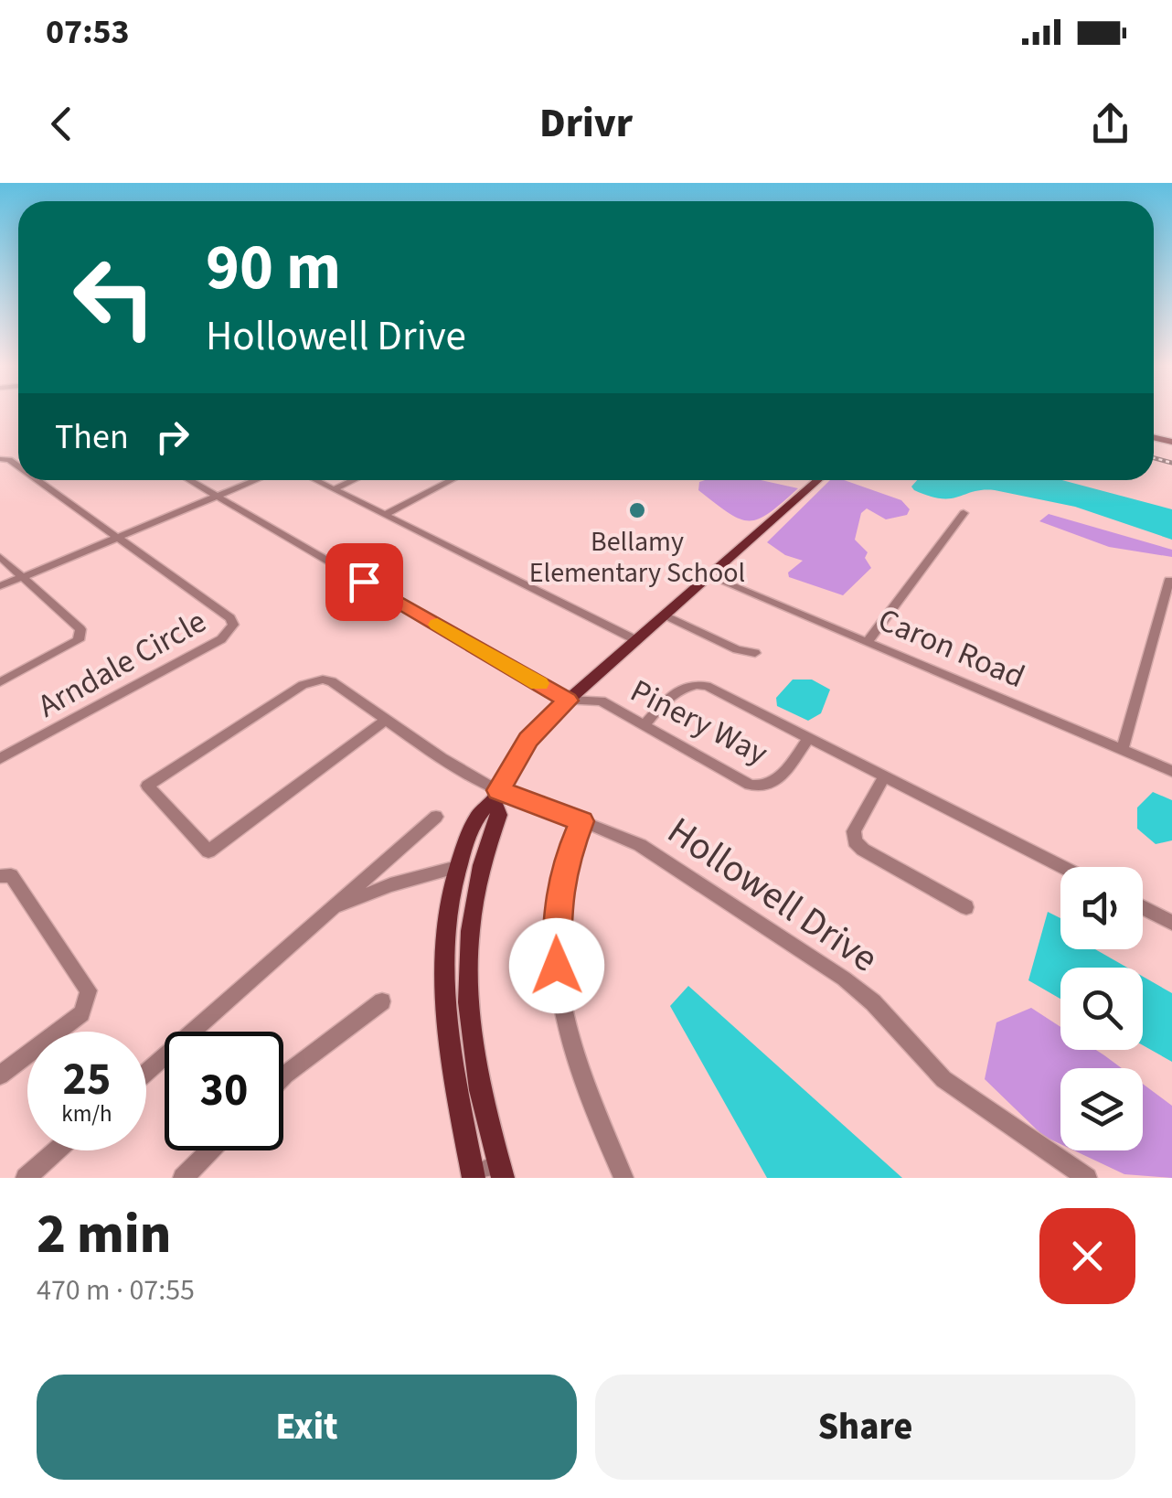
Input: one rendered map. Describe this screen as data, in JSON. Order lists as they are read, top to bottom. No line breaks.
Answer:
{"streets":{"street":["Caron Road","Arndale Circle","Pinery Way","Hollowell Drive"]},"places":["Bellamy Elementary School"],"page":{"status":"07:53","header":"Drivr","turn":["90 m","Hollowell Drive"],"then":"Then","speed":"25 km/h","limit":"30","heading":["2 min","470 m · 07:55"],"buttons":["Exit","Share"]}}
